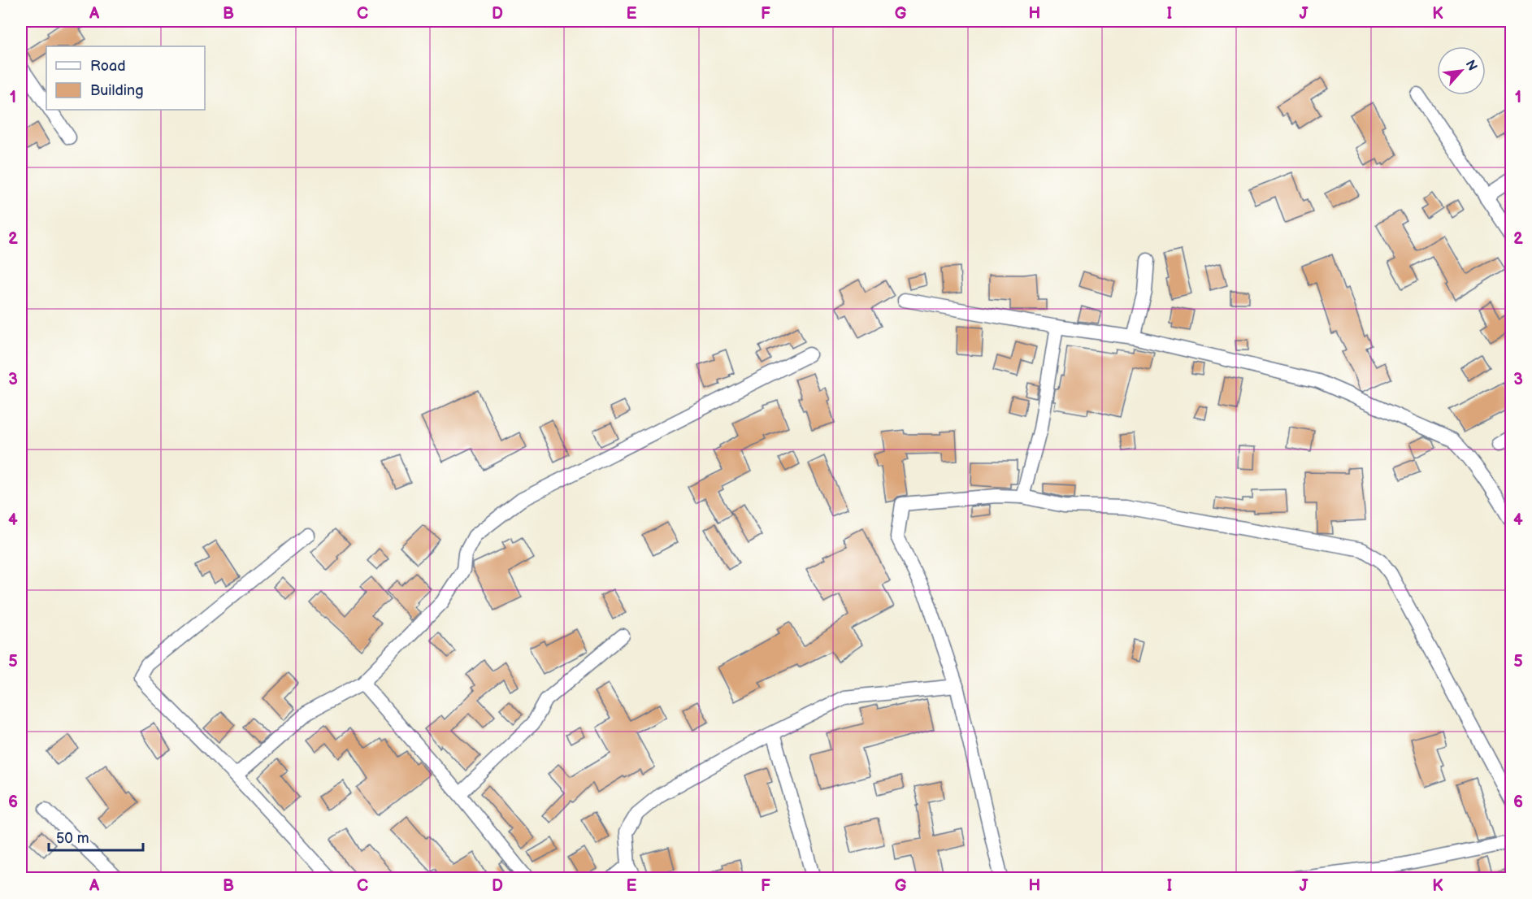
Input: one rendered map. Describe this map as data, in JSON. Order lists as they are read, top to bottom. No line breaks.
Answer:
{"legend":["Road","Building"],"scale_bar":"50 m","north":"top right","grid":{"columns":["A","B","C","D","E","F","G","H","I","J","K"],"rows":["1","2","3","4","5","6"]}}
